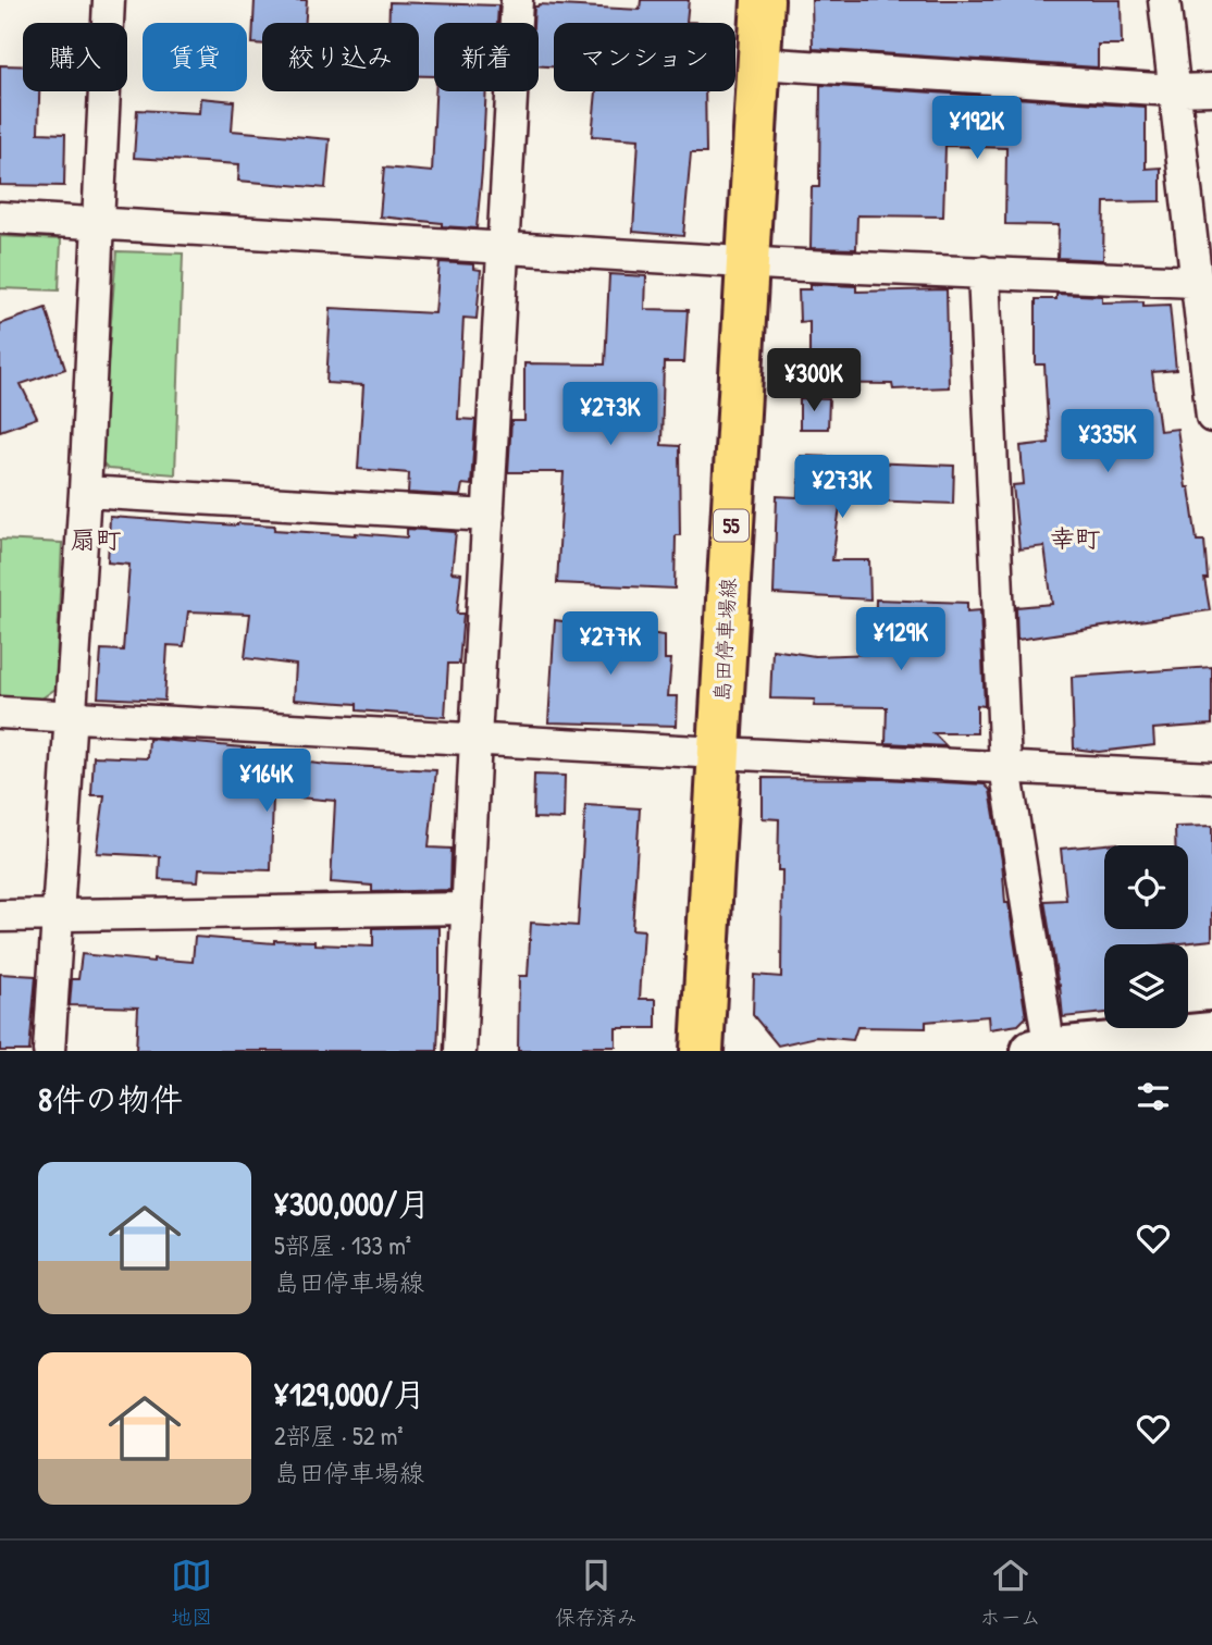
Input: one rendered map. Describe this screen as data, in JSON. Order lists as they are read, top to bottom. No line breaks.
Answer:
{"streets":{"main road":["55","島田停車場線"]},"districts":["幸町","扇町"],"page":{"chip":["購入","賃貸","絞り込み","新着","マンション"],"price":["¥192K","¥300K","¥273K","¥335K","¥273K","¥129K","¥277K","¥164K"],"heading":"8件の物件","list":[{"name":"¥300,000/月","note":"5部屋 · 133 m² · 島田停車場線"},{"name":"¥129,000/月","note":"2部屋 · 52 m² · 島田停車場線"}],"tabs":["地図","保存済み","ホーム"]}}
